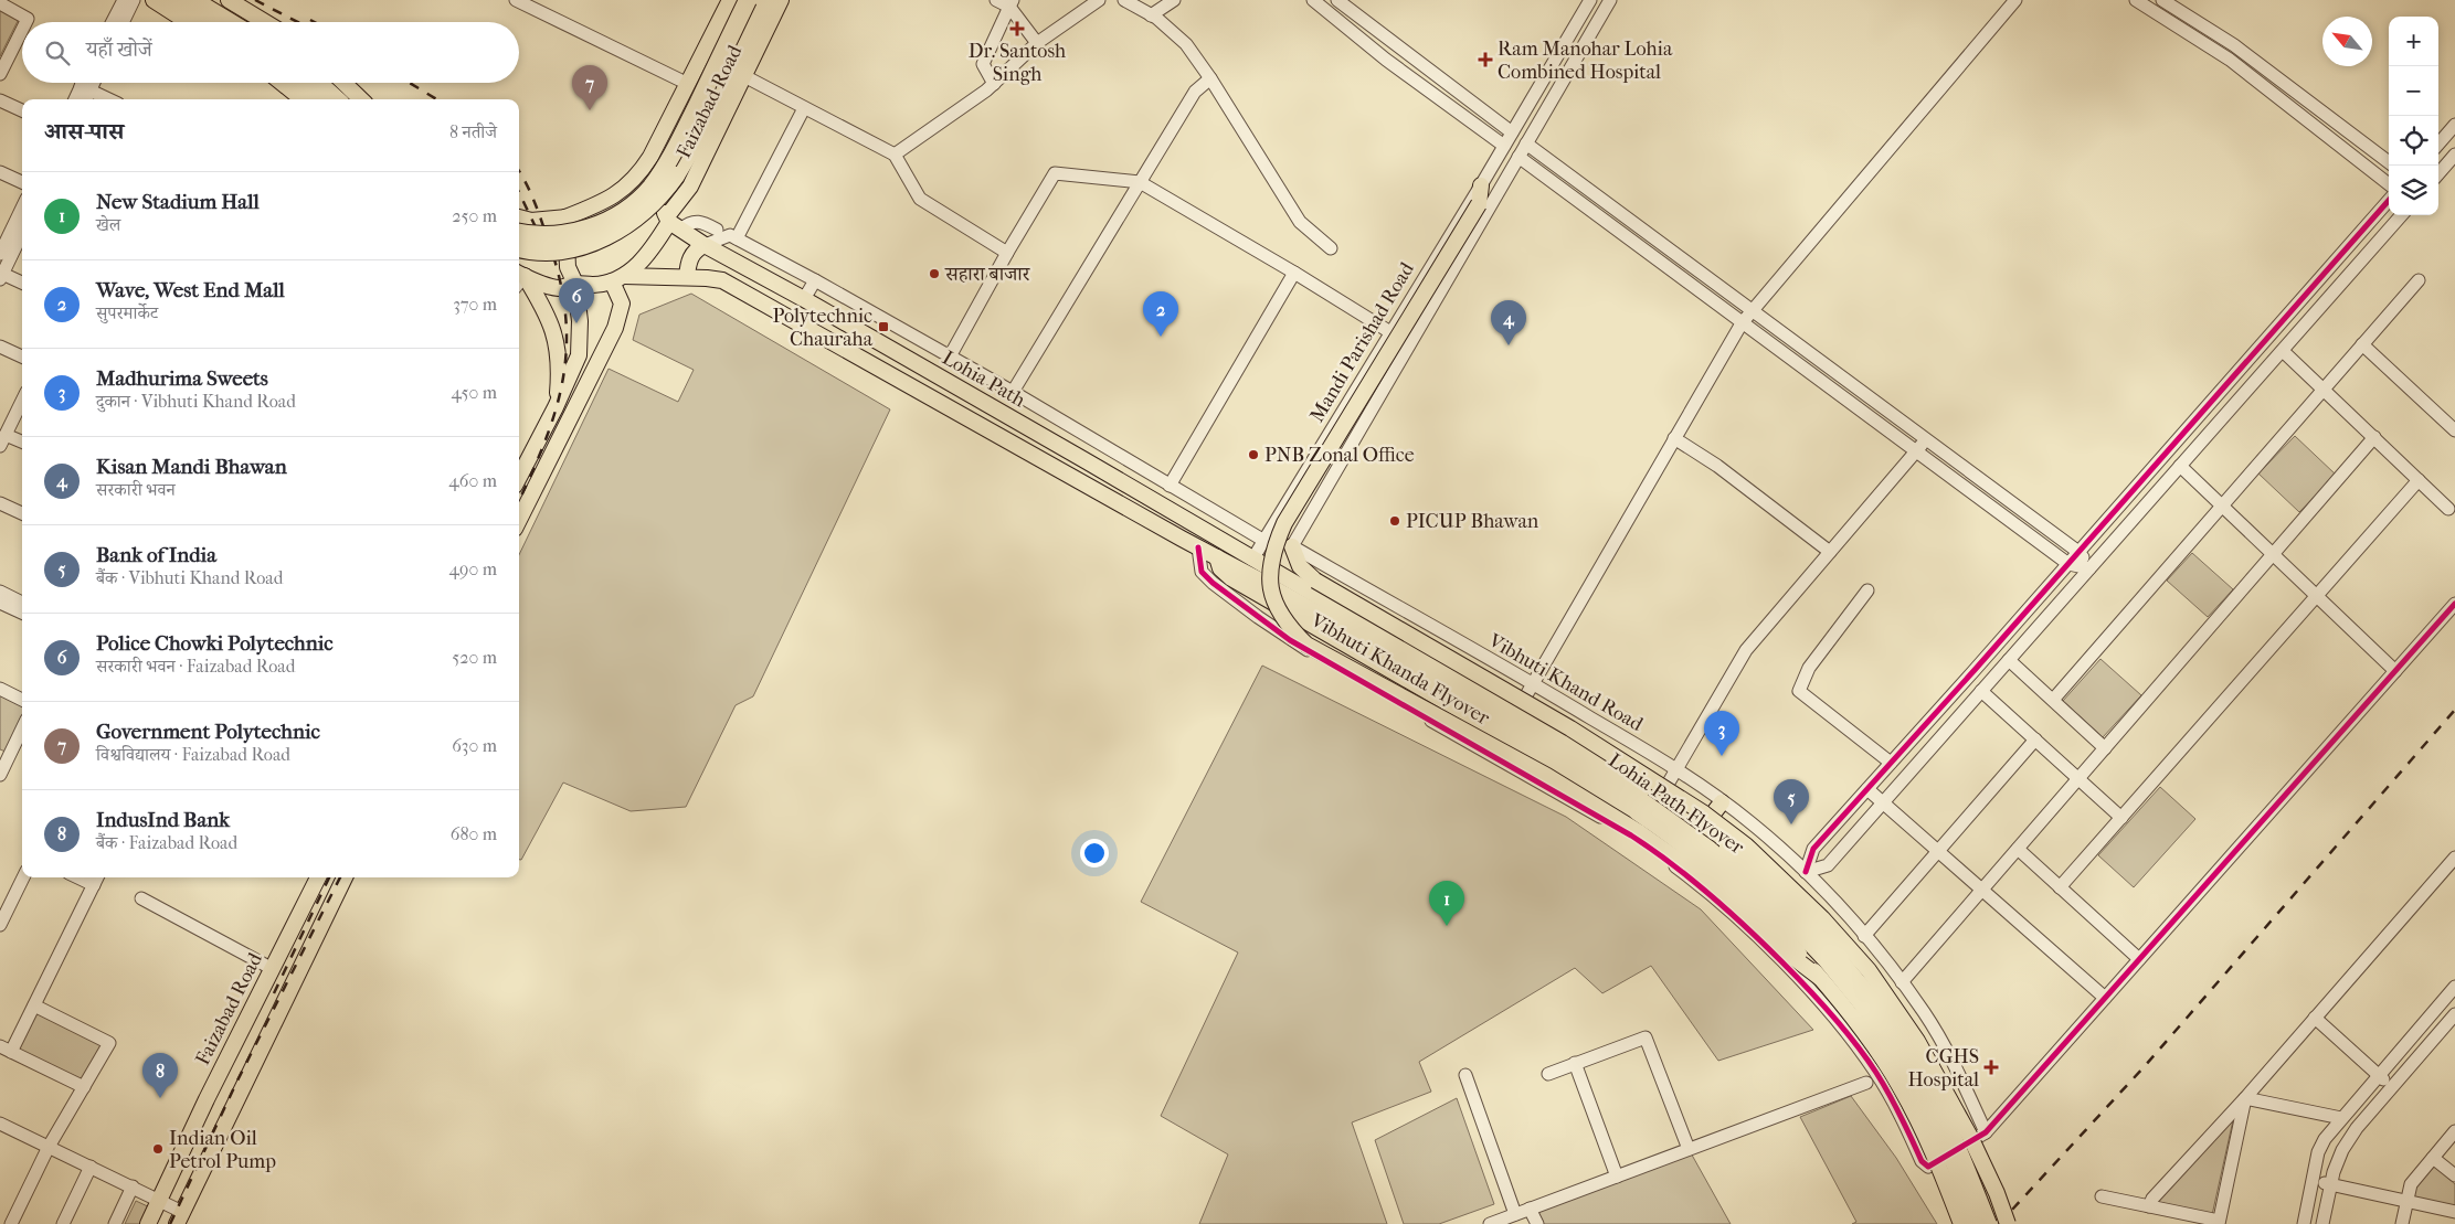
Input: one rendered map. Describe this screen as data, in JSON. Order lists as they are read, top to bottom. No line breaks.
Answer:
{"streets":{"main road":["Faizabad Road","Lohia Path","Vibhuti Khanda Flyover","Lohia Path Flyover"],"street":["Mandi Parishad Road","Vibhuti Khand Road"]},"crossings":[["Faizabad Road","Lohia Path"],["Mandi Parishad Road","Lohia Path"],["Mandi Parishad Road","Vibhuti Khanda Flyover"],["Lohia Path","Lohia Path Flyover"],["Vibhuti Khanda Flyover","Lohia Path Flyover"],["Vibhuti Khand Road","Lohia Path Flyover"]],"places":{"health":["Dr. Santosh Singh","Ram Manohar Lohia Combined Hospital","CGHS Hospital"],"other":["सहारा बाजार","PNB Zonal Office","PICUP Bhawan","Indian Oil Petrol Pump"],"transit":["Polytechnic Chauraha"]},"north":"top left","page":{"map_buttons":["+","−"],"search":"यहाँ खोजें","pins":["7","6","2","4","3","5","1","8"],"heading":["आस-पास","8 नतीजे"],"list":[{"mark":"1","name":"New Stadium Hall","note":"खेल","value":"250 m"},{"mark":"2","name":"Wave, West End Mall","note":"सुपरमार्केट","value":"370 m"},{"mark":"3","name":"Madhurima Sweets","note":"दुकान · Vibhuti Khand Road","value":"450 m"},{"mark":"4","name":"Kisan Mandi Bhawan","note":"सरकारी भवन","value":"460 m"},{"mark":"5","name":"Bank of India","note":"बैंक · Vibhuti Khand Road","value":"490 m"},{"mark":"6","name":"Police Chowki Polytechnic","note":"सरकारी भवन · Faizabad Road","value":"520 m"},{"mark":"7","name":"Government Polytechnic","note":"विश्वविद्यालय · Faizabad Road","value":"630 m"},{"mark":"8","name":"IndusInd Bank","note":"बैंक · Faizabad Road","value":"680 m"}]}}
